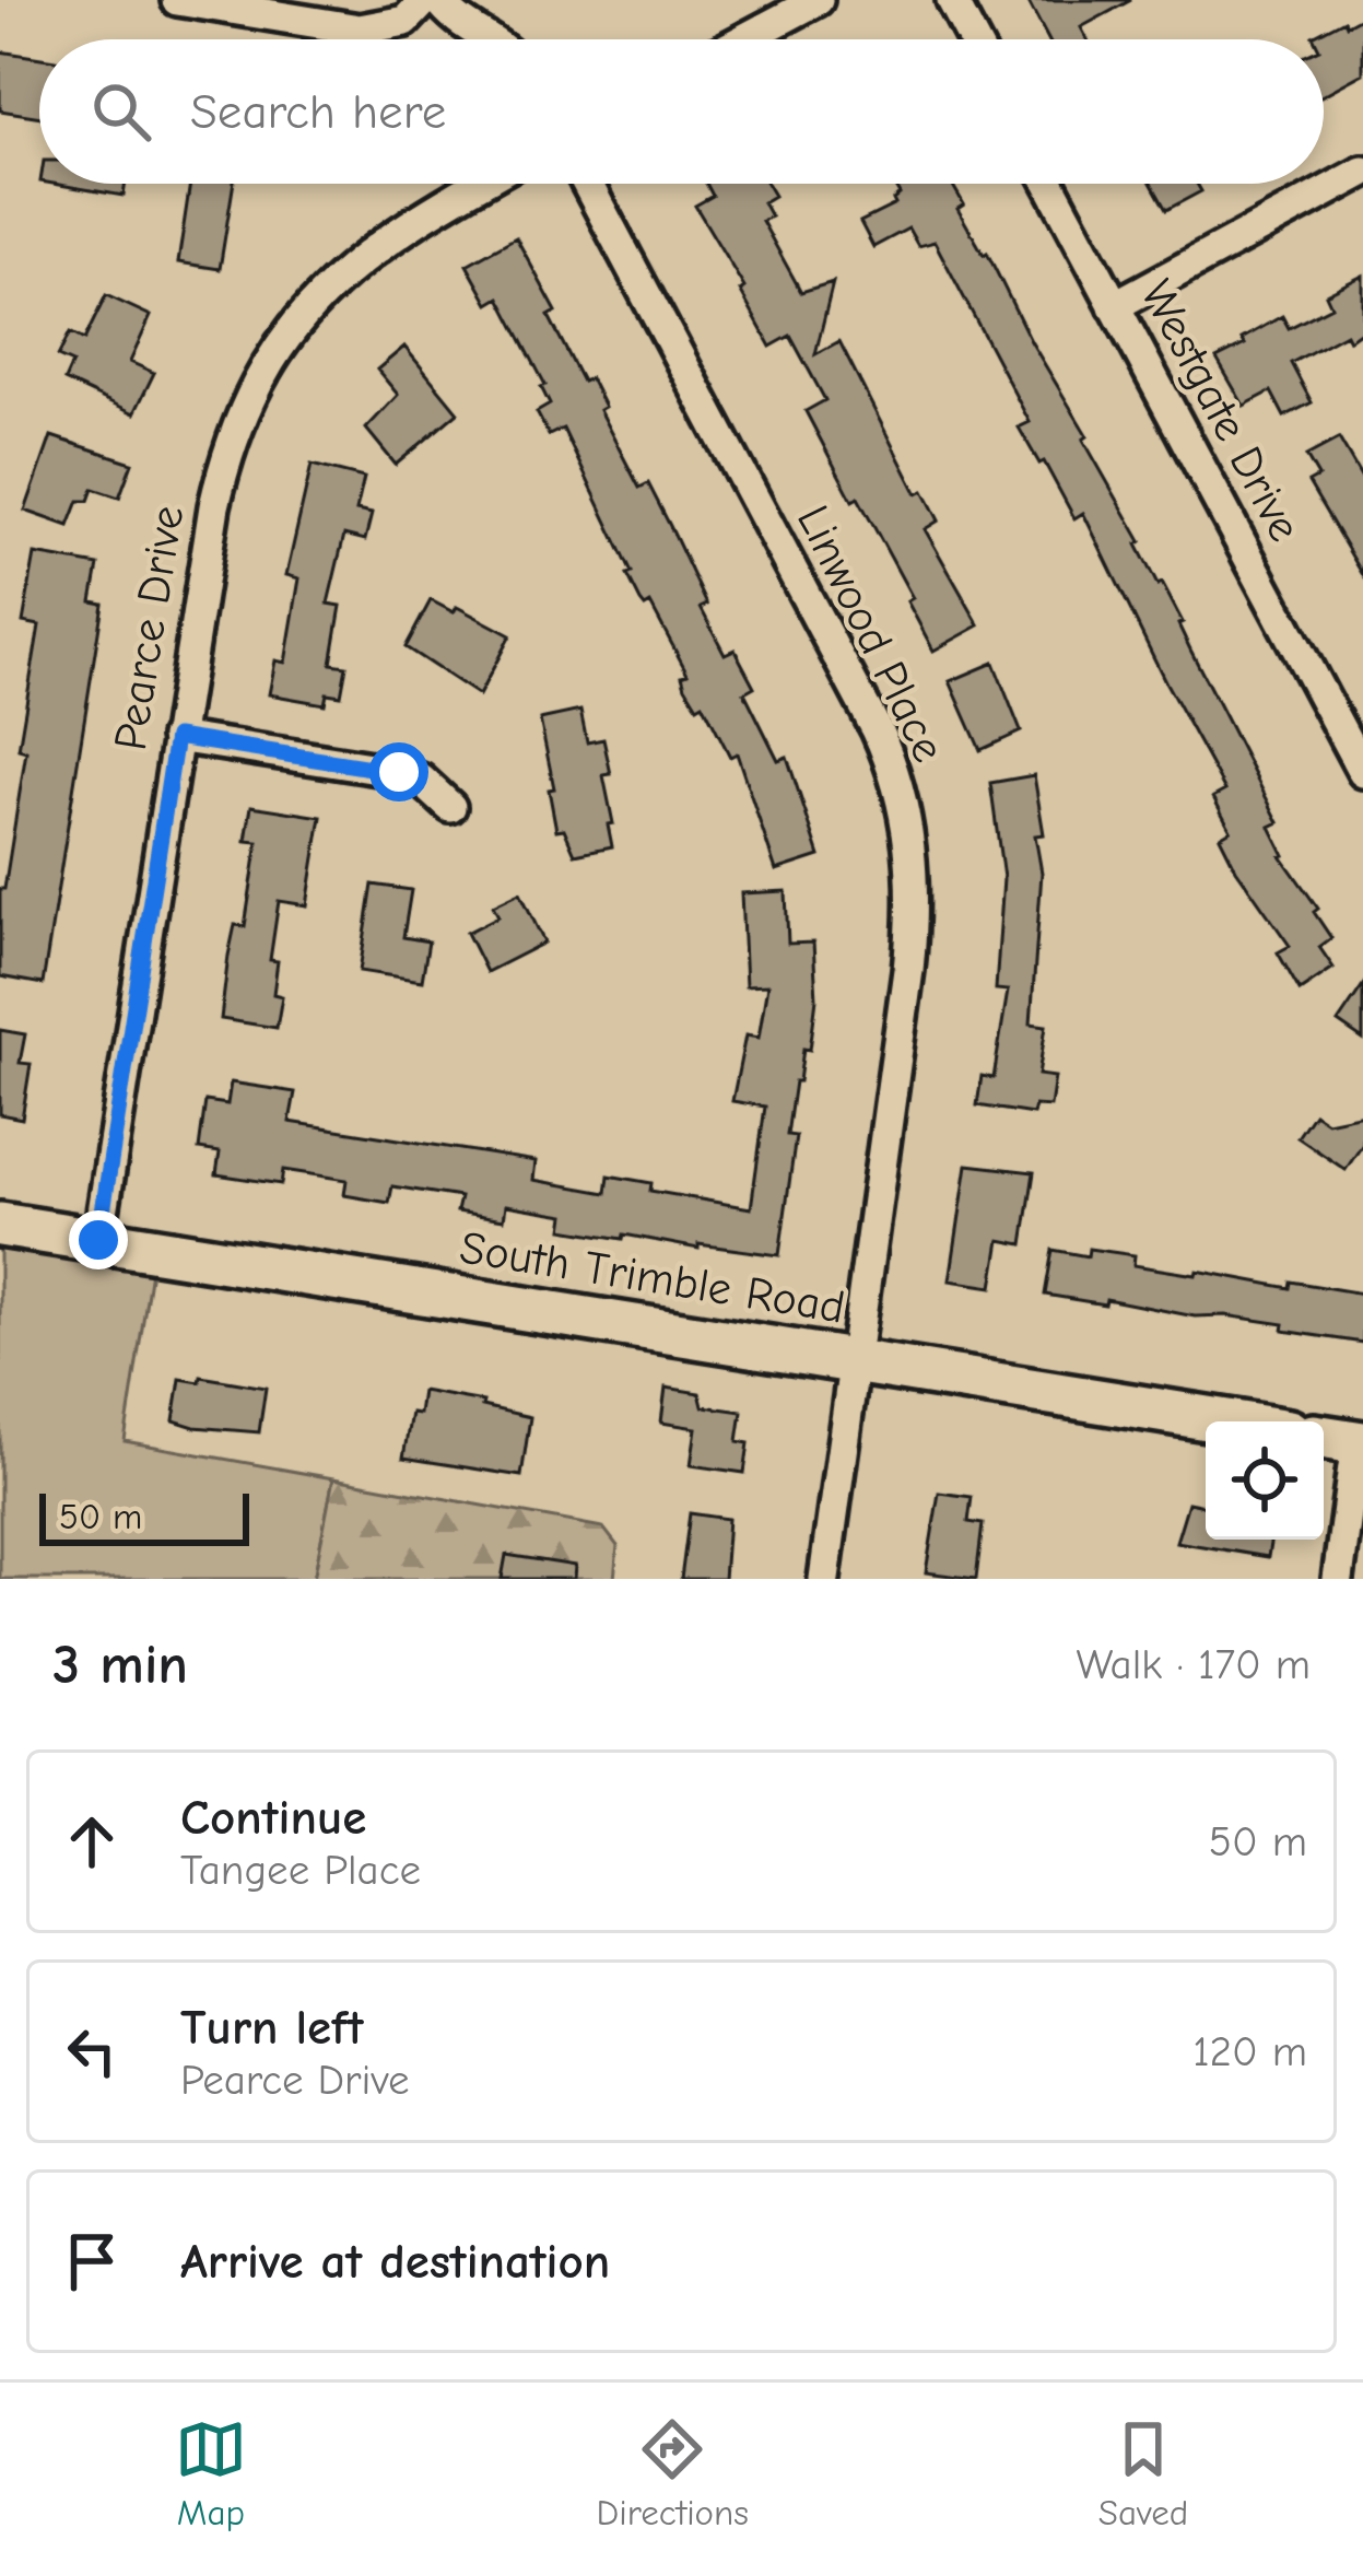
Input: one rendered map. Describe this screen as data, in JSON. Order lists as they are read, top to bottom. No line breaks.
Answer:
{"streets":{"main road":["South Trimble Road"],"street":["Westgate Drive","Pearce Drive","Linwood Place"]},"crossings":[["Pearce Drive","South Trimble Road"],["Linwood Place","South Trimble Road"]],"scale_bar":"50 m","page":{"search":"Search here","scale":"50 m","heading":["3 min","Walk · 170 m"],"list":[["Continue","Tangee Place","50 m"],["Turn left","Pearce Drive","120 m"],"Arrive at destination"],"nav":["Map","Directions","Saved"]}}
